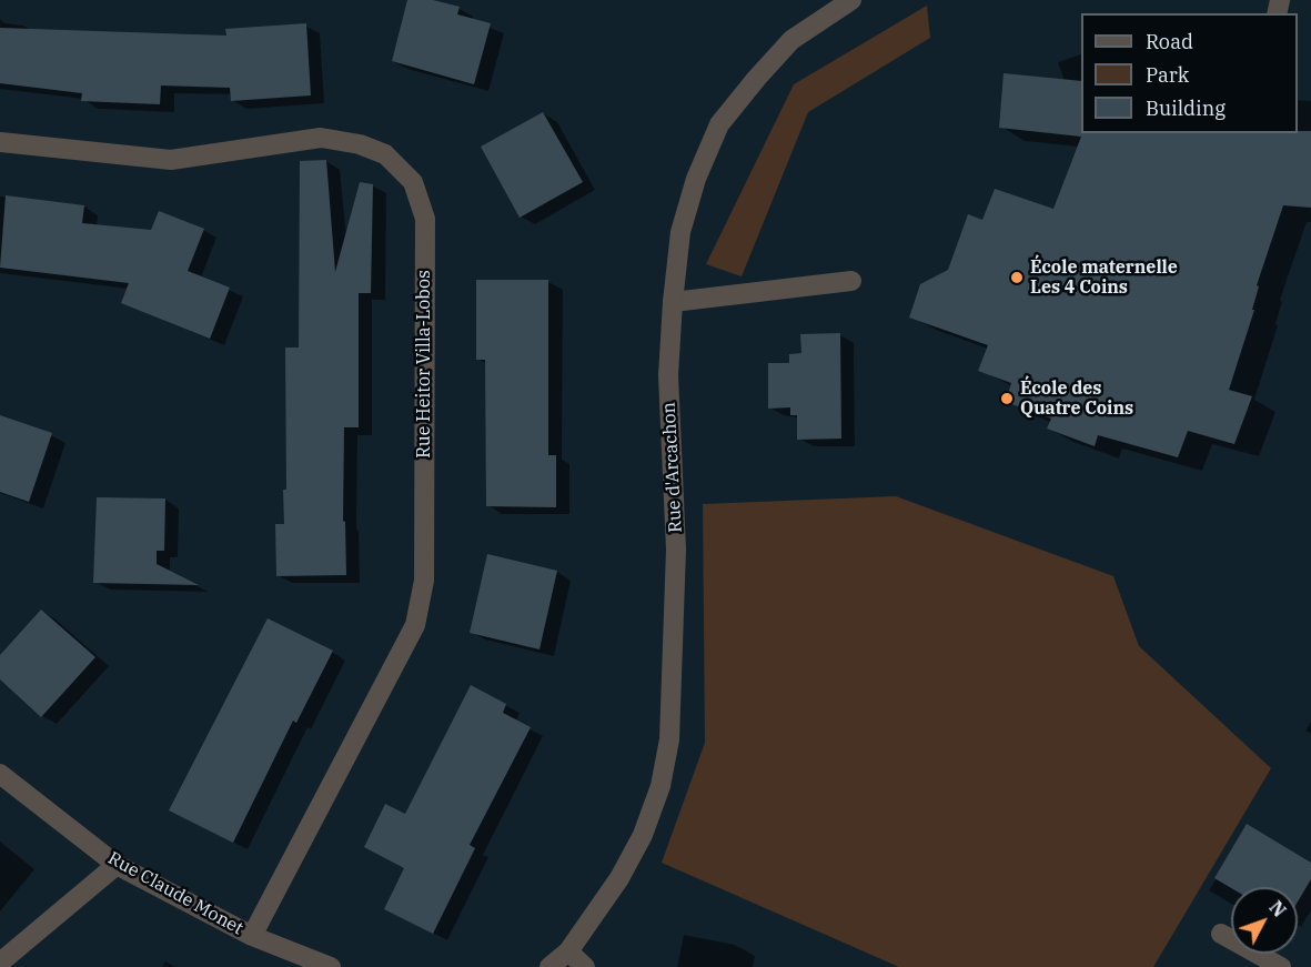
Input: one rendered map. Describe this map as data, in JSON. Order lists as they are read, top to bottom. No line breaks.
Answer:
{"streets":{"street":["Rue Heitor Villa-Lobos","Rue d'Arcachon","Rue Claude Monet"]},"crossings":[["Rue Heitor Villa-Lobos","Rue Claude Monet"]],"places":["École maternelle Les 4 Coins","École des Quatre Coins"],"legend":["Road","Park","Building"],"north":"top right"}
